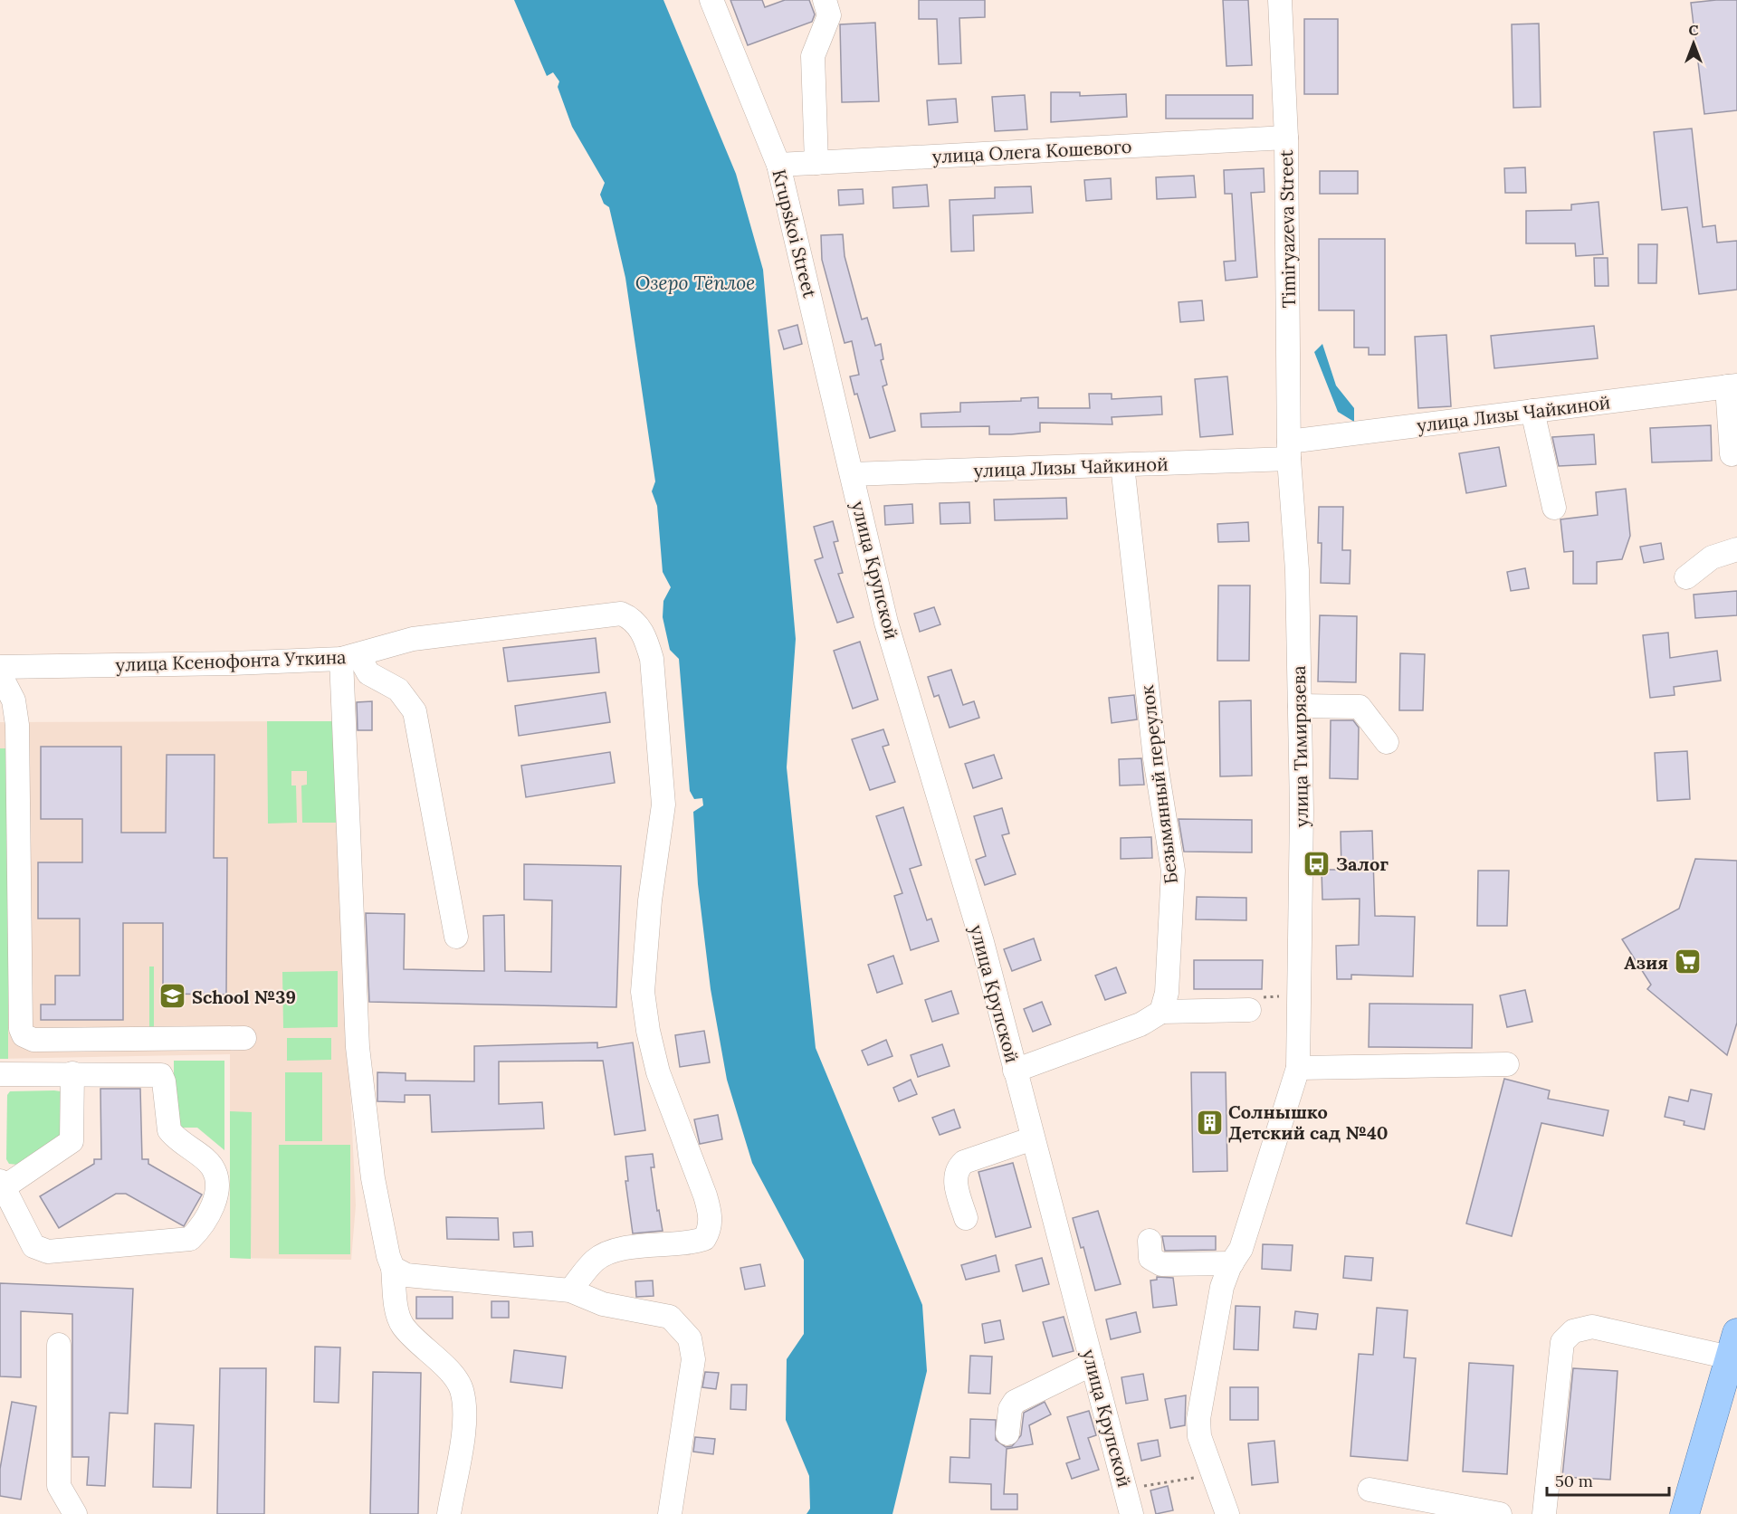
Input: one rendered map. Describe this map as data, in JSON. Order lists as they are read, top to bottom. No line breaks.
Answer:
{"streets":{"street":["улица Олега Кошевого","Timiryazeva Street","Krupskoi Street","улица Лизы Чайкиной","улица Крупской","улица Ксенофонта Уткина","улица Тимирязева","Безымянный переулок"]},"crossings":[["улица Олега Кошевого","Timiryazeva Street"],["улица Олега Кошевого","Krupskoi Street"],["Timiryazeva Street","улица Лизы Чайкиной"],["Timiryazeva Street","улица Тимирязева"],["Krupskoi Street","улица Лизы Чайкиной"],["Krupskoi Street","улица Крупской"],["улица Лизы Чайкиной","улица Крупской"],["улица Лизы Чайкиной","улица Тимирязева"],["улица Лизы Чайкиной","Безымянный переулок"]],"water":["Озеро Тёплое"],"places":{"bus stop":["Залог"],"supermarket":["Азия"],"school or university":["School №39"],"building":["Солнышко Детский сад №40"]},"scale_bar":"50 m","north":"top"}
